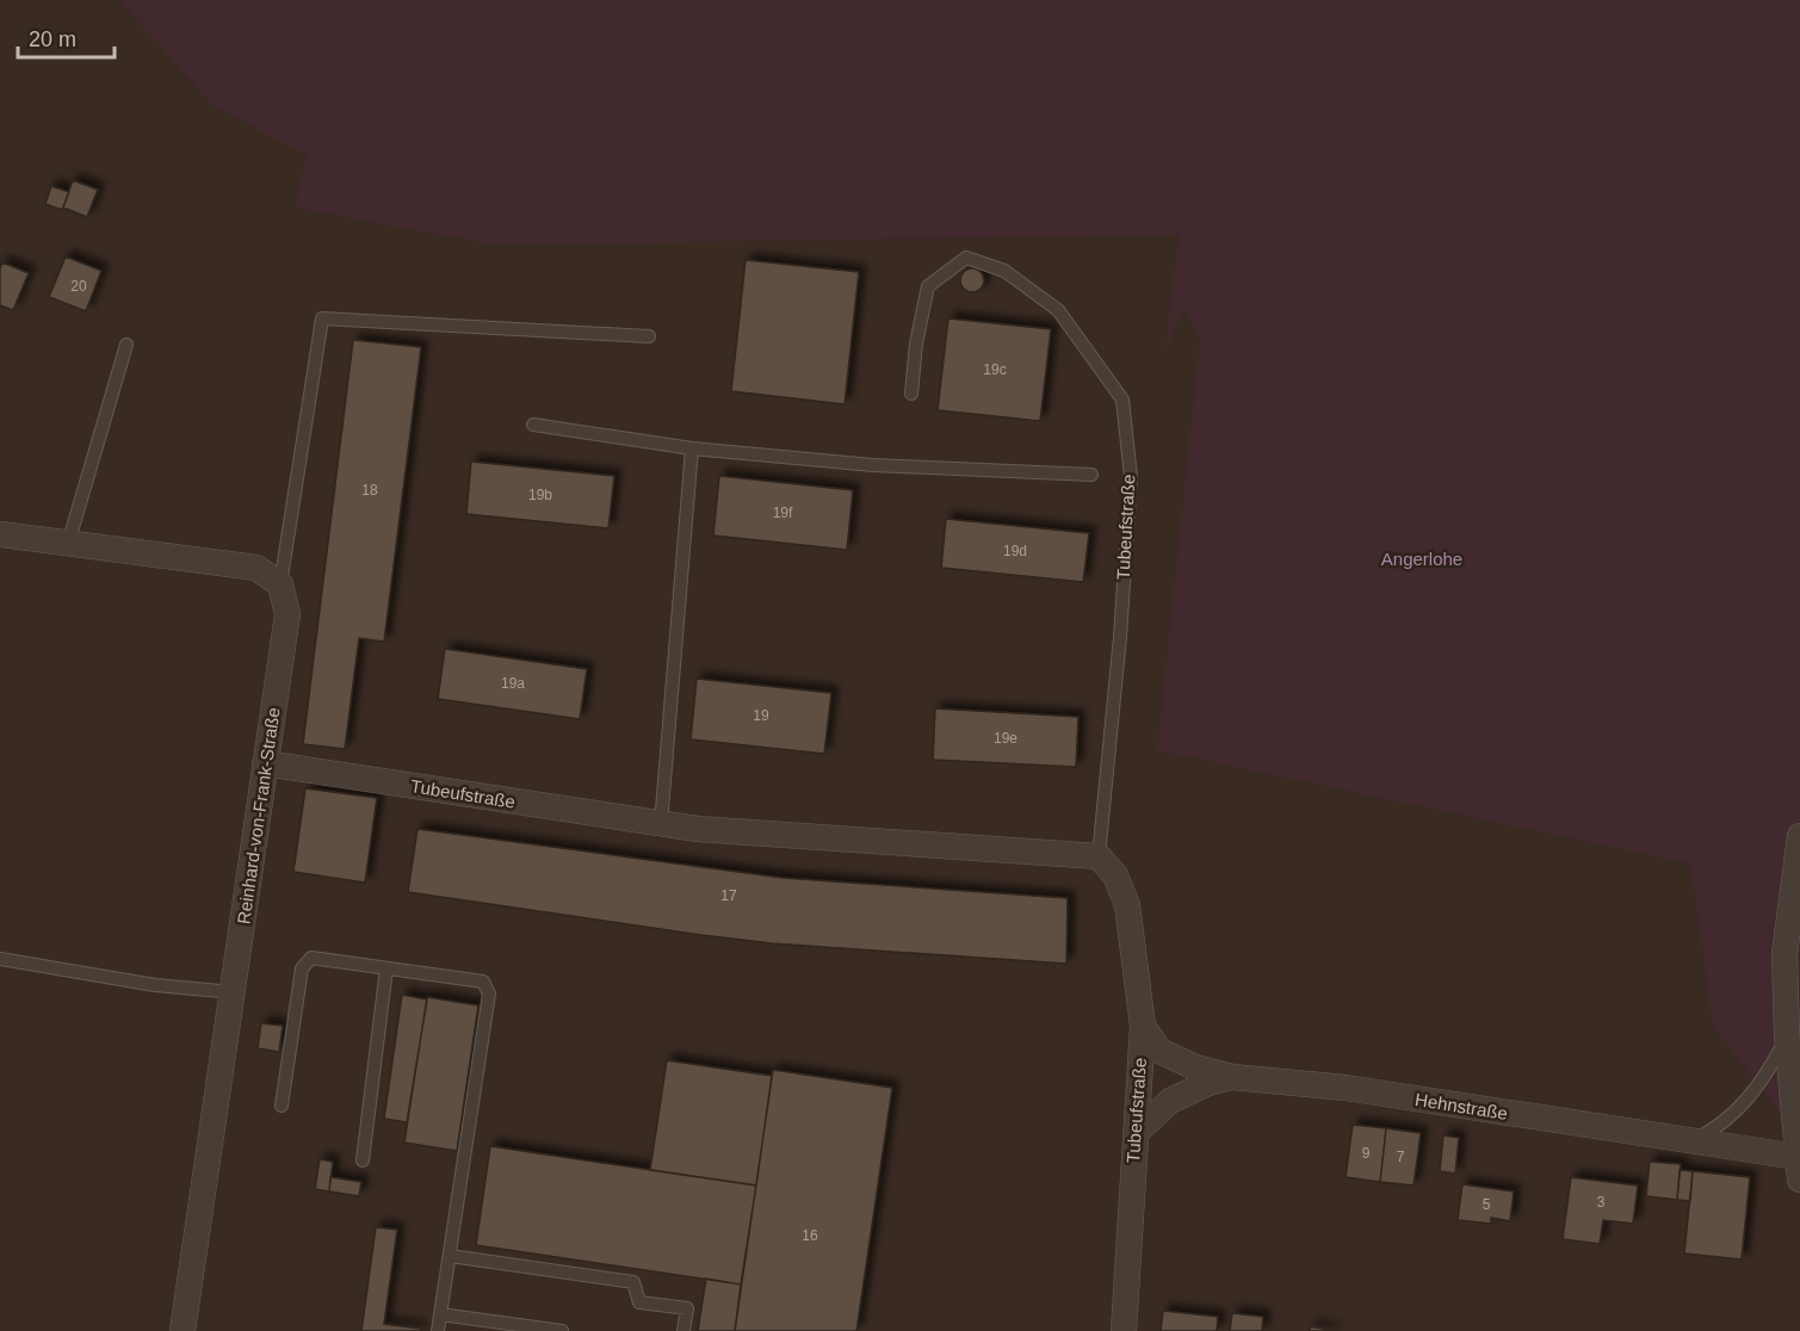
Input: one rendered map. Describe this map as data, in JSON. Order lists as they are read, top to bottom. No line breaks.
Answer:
{"streets":{"street":["Tubeufstraße","Reinhard-von-Frank-Straße","Hehnstraße"]},"crossings":[["Tubeufstraße","Reinhard-von-Frank-Straße"],["Tubeufstraße","Hehnstraße"]],"parks":["Angerlohe"],"house_numbers":["20","19c","18","19b","19f","19d","19a","19","19e","17","9","7","3","5","16"],"scale_bar":"20 m"}
